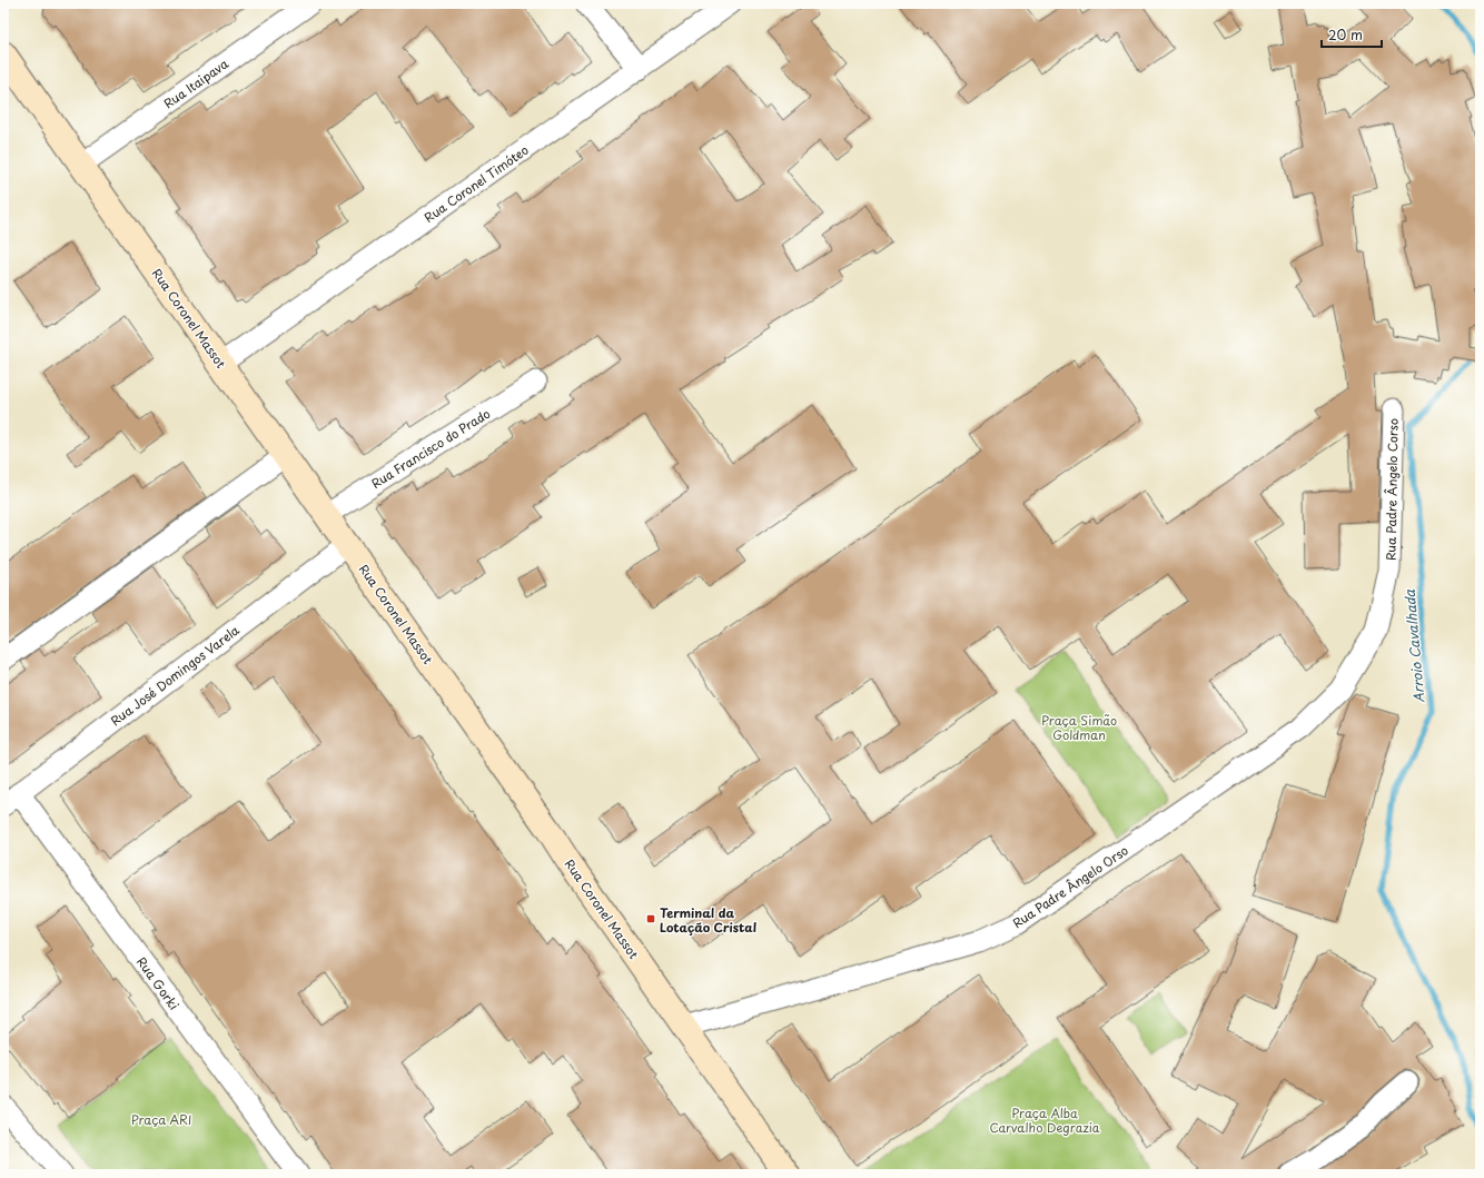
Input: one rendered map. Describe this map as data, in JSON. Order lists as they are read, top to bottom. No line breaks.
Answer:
{"streets":{"street":["Rua Itaipava","Rua Coronel Timóteo","Rua Coronel Massot","Rua Francisco do Prado","Rua Padre Ângelo Corso","Rua José Domingos Varela","Rua Padre Ângelo Orso","Rua Gorki"]},"crossings":[["Rua Itaipava","Rua Coronel Massot"],["Rua Coronel Timóteo","Rua Coronel Massot"],["Rua Coronel Massot","Rua Francisco do Prado"],["Rua Coronel Massot","Rua José Domingos Varela"],["Rua Coronel Massot","Rua Padre Ângelo Orso"],["Rua Padre Ângelo Corso","Rua Padre Ângelo Orso"],["Rua José Domingos Varela","Rua Gorki"]],"water":["Arroio Cavalhada"],"parks":["Praça Simão Goldman","Praça Alba Carvalho Degrazia","Praça ARI"],"places":{"transit":["Terminal da Lotação Cristal"]},"scale_bar":"20 m"}
